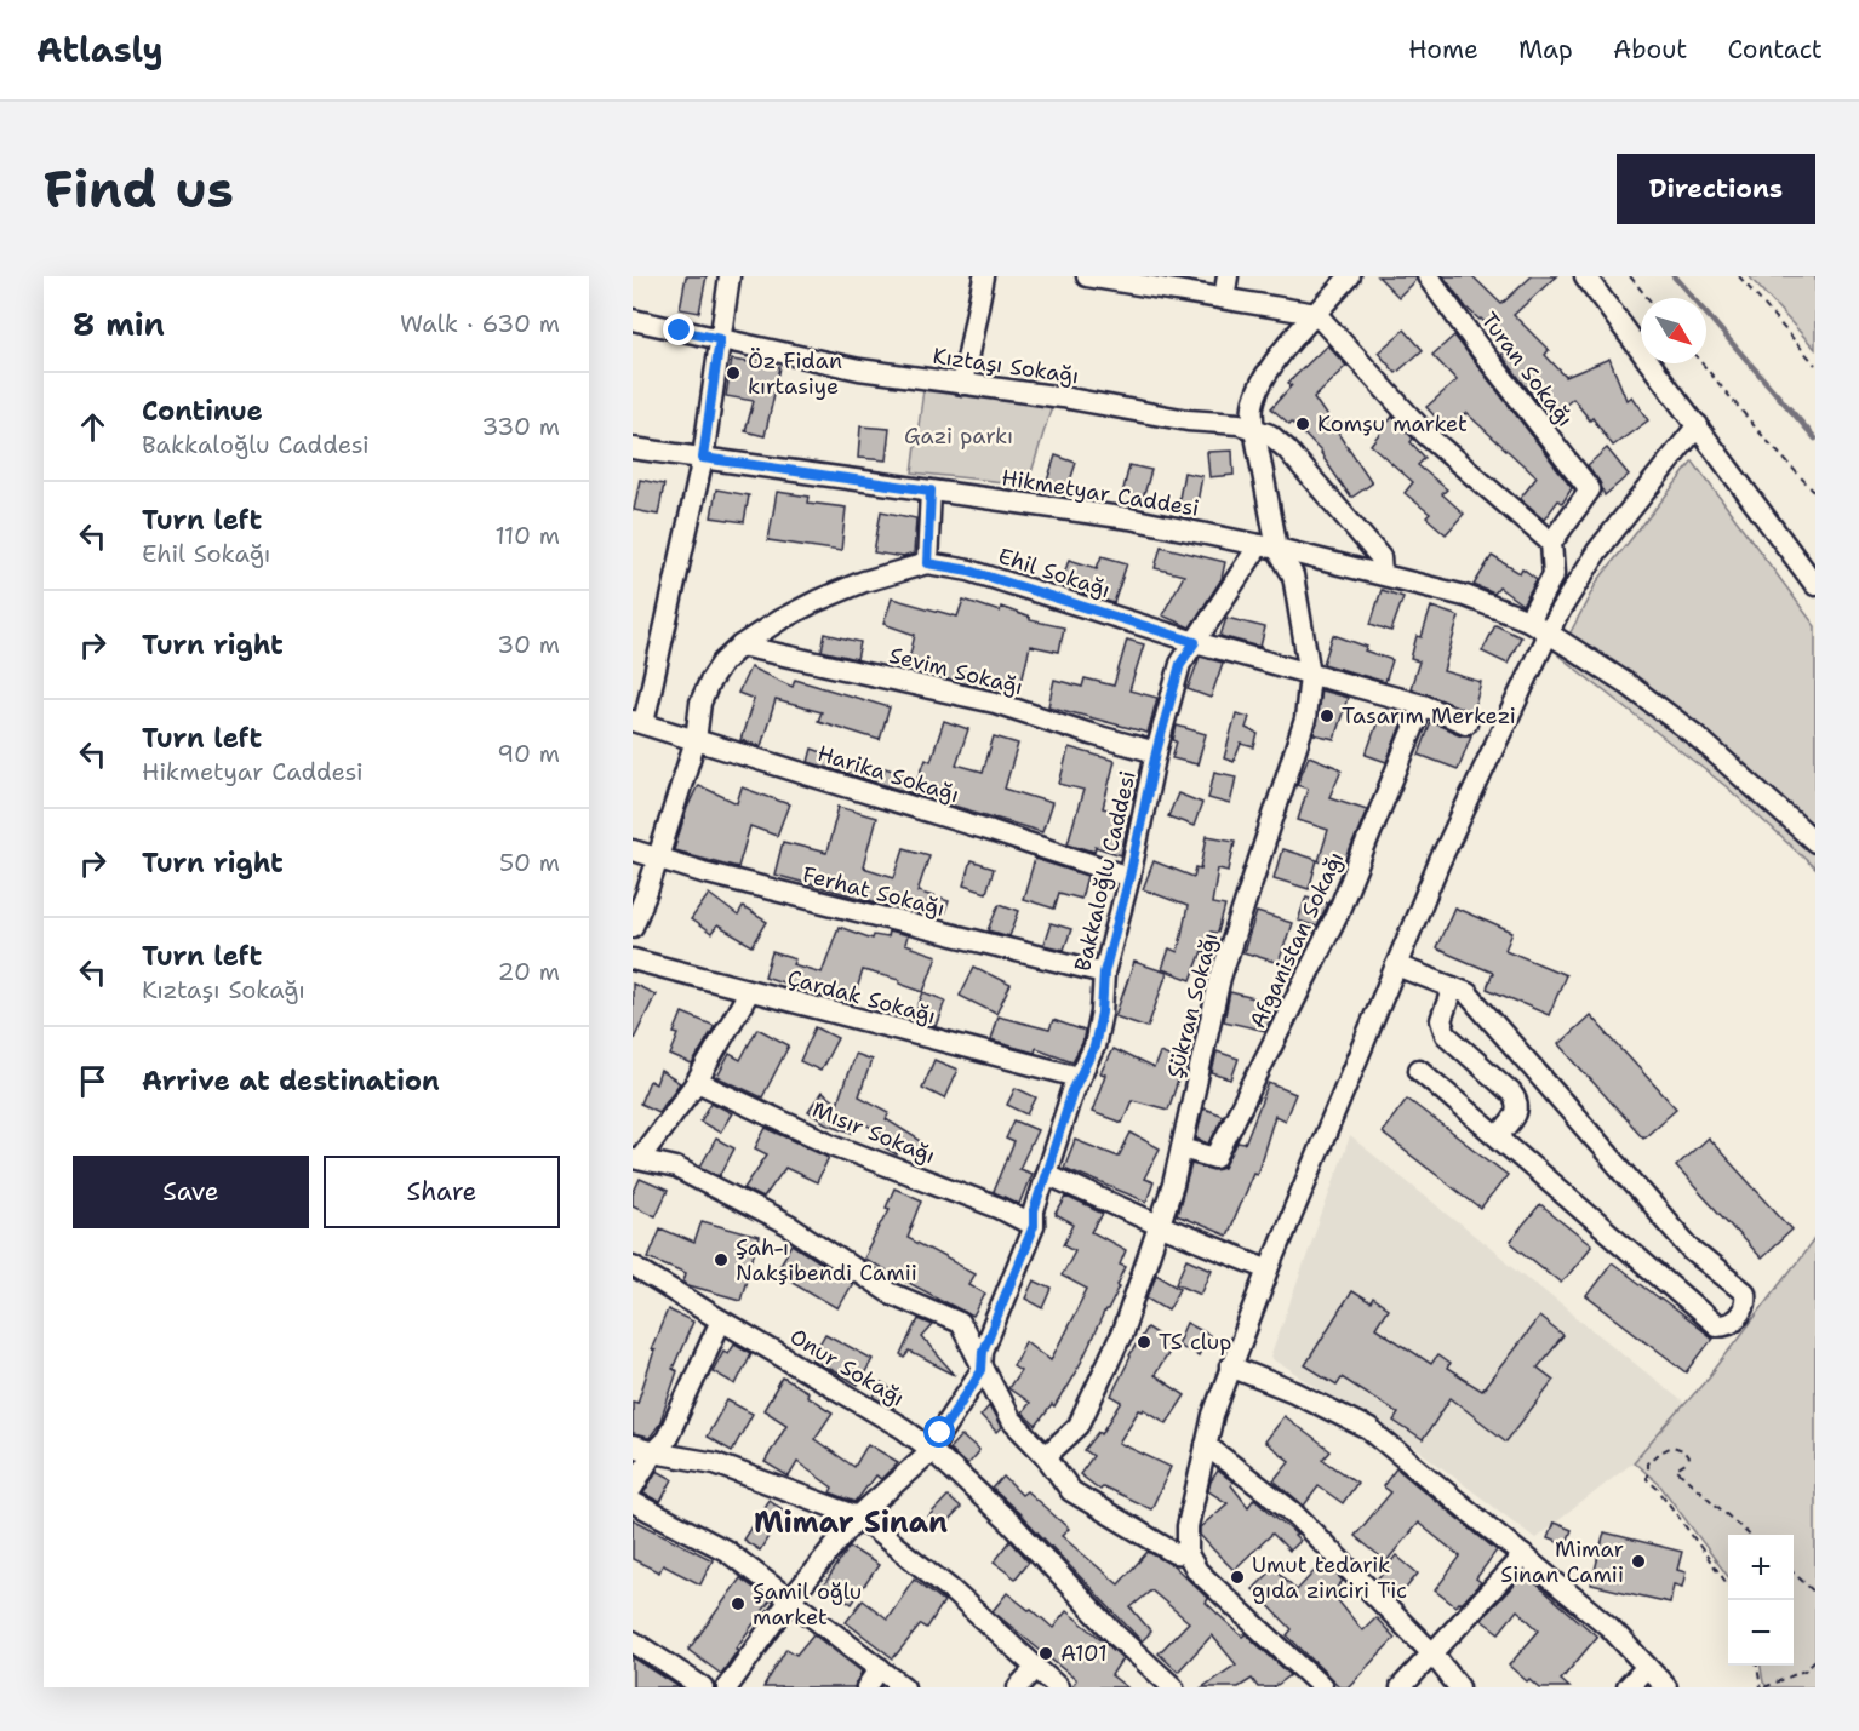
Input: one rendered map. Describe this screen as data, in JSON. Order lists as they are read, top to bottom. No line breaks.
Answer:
{"streets":{"street":["Kıztaşı Sokağı","Turan Sokağı","Hikmetyar Caddesi","Ehil Sokağı","Sevim Sokağı","Harika Sokağı","Bakkaloğlu Caddesi","Ferhat Sokağı","Afganistan Sokağı","Çardak Sokağı","Şükran Sokağı","Mısır Sokağı","Onur Sokağı"]},"crossings":[["Hikmetyar Caddesi","Bakkaloğlu Caddesi"],["Hikmetyar Caddesi","Şükran Sokağı"],["Ehil Sokağı","Sevim Sokağı"],["Ehil Sokağı","Harika Sokağı"],["Ehil Sokağı","Bakkaloğlu Caddesi"],["Ehil Sokağı","Ferhat Sokağı"],["Ehil Sokağı","Afganistan Sokağı"],["Ehil Sokağı","Şükran Sokağı"],["Sevim Sokağı","Bakkaloğlu Caddesi"],["Harika Sokağı","Bakkaloğlu Caddesi"],["Bakkaloğlu Caddesi","Ferhat Sokağı"],["Bakkaloğlu Caddesi","Çardak Sokağı"],["Bakkaloğlu Caddesi","Şükran Sokağı"],["Bakkaloğlu Caddesi","Mısır Sokağı"],["Bakkaloğlu Caddesi","Onur Sokağı"],["Afganistan Sokağı","Şükran Sokağı"]],"districts":["Mimar Sinan"],"parks":["Gazi parkı"],"places":["Öz Fidan kırtasiye","Komşu market","Tasarım Merkezi","Şah-ı Nakşibendi Camii","TS clup","Mimar Sinan Camii","Umut tedarik gıda zinciri Tic","Şamil oğlu market","A101"],"north":"bottom right","page":{"header":"Atlasly","nav":["Home","Map","About","Contact"],"buttons":["Directions",["Save","Share"]],"title":"Find us","heading":["8 min","Walk · 630 m"],"list":[["Continue","Bakkaloğlu Caddesi","330 m"],["Turn left","Ehil Sokağı","110 m"],["Turn right","30 m"],["Turn left","Hikmetyar Caddesi","90 m"],["Turn right","50 m"],["Turn left","Kıztaşı Sokağı","20 m"],"Arrive at destination"],"map_buttons":["+","−"]}}
